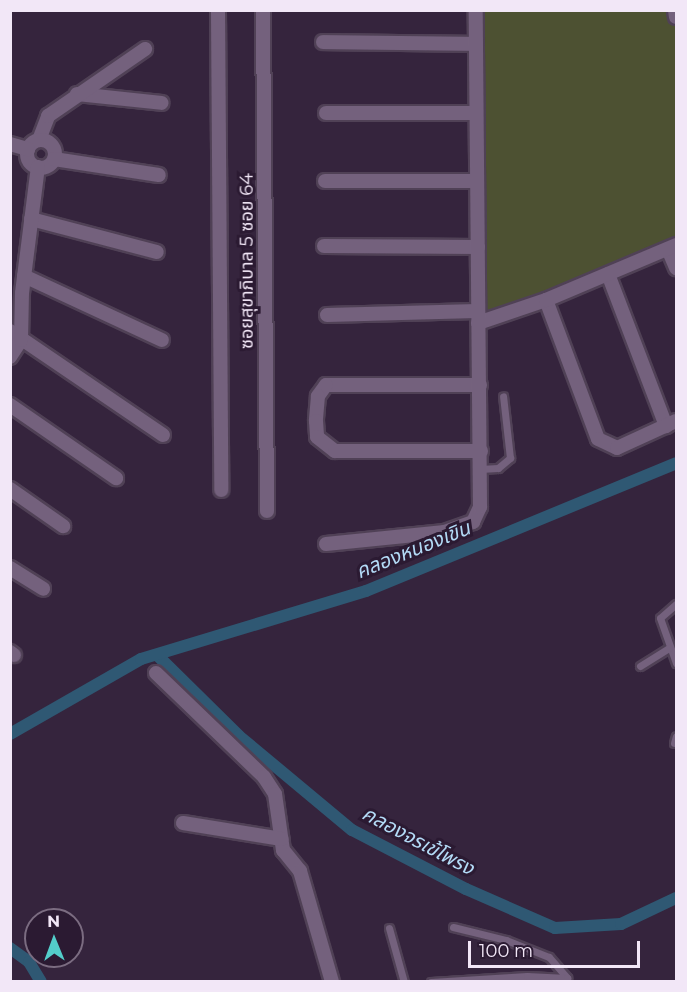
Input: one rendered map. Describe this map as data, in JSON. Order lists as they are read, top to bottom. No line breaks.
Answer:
{"streets":{"street":["ซอยสุขาภิบาล 5 ซอย 64"]},"water":["คลองหนองเขิน","คลองจรเข้โพรง"],"scale_bar":"100 m","north":"top"}
